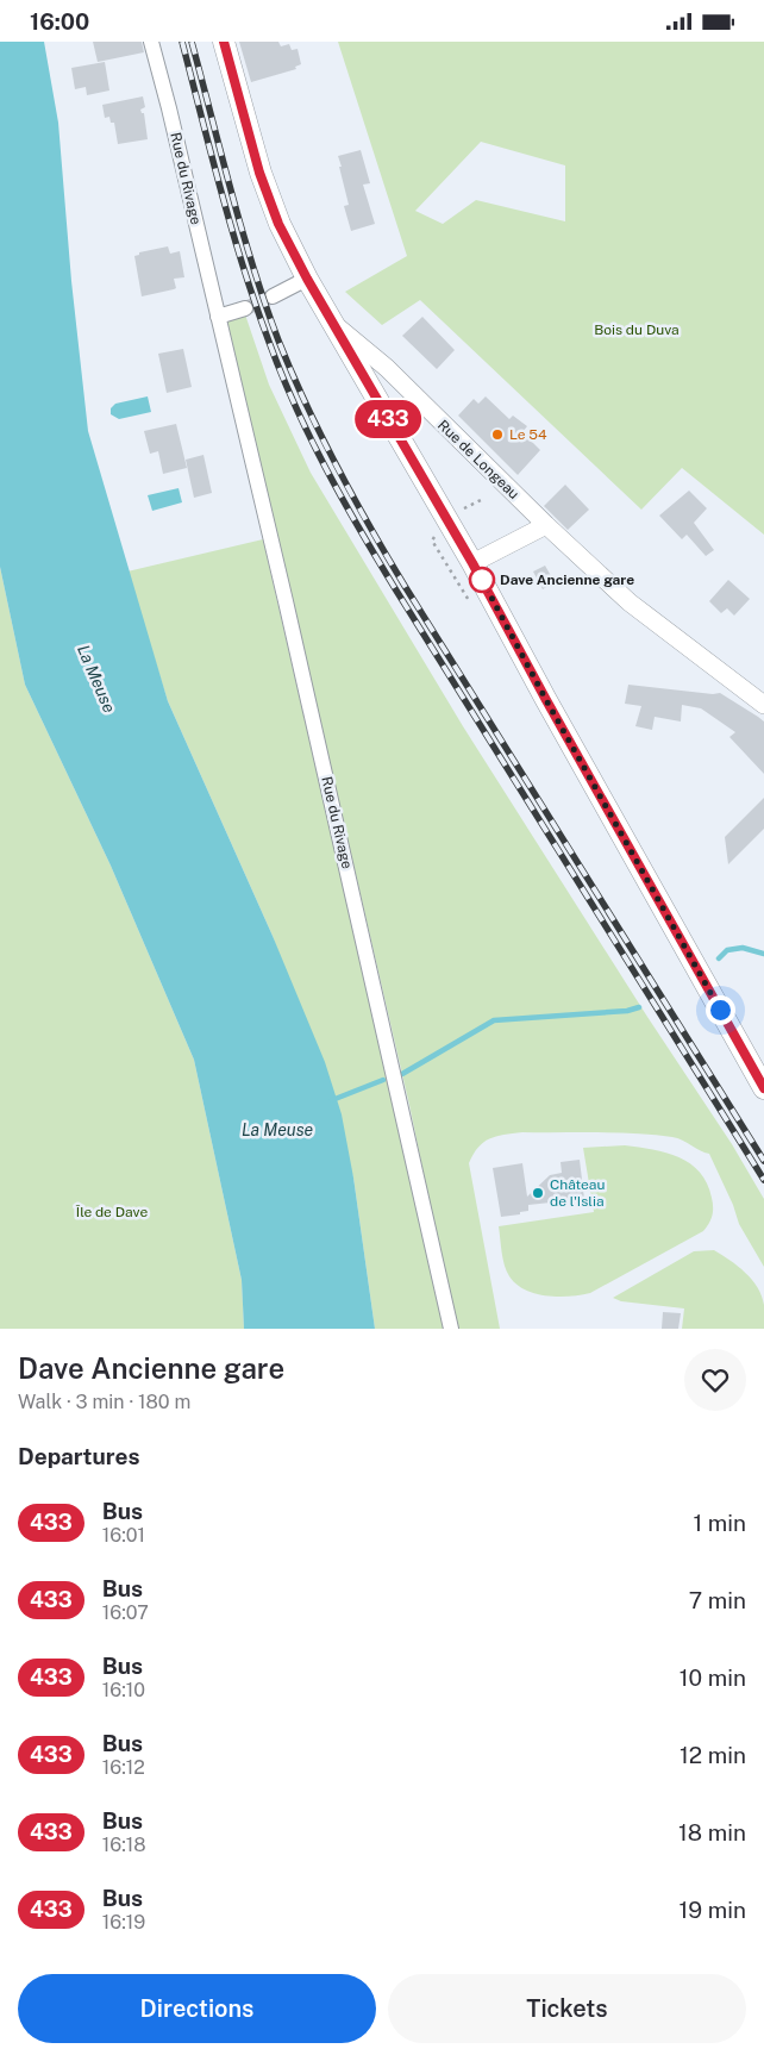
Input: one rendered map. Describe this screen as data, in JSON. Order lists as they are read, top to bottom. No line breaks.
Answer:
{"streets":{"street":["Rue du Rivage","Rue de Longeau"]},"water":["La Meuse"],"parks":["Bois du Duva","Île de Dave"],"places":["Le 54","Dave Ancienne gare","Château de l'Islia"],"lines":["bus line 433"],"page":{"status":"16:00","on_map":"433","heading":[["Dave Ancienne gare","Walk · 3 min · 180 m"],"Departures"],"list":[{"mark":"433","name":"Bus","note":"16:01","value":"1 min"},{"mark":"433","name":"Bus","note":"16:07","value":"7 min"},{"mark":"433","name":"Bus","note":"16:10","value":"10 min"},{"mark":"433","name":"Bus","note":"16:12","value":"12 min"},{"mark":"433","name":"Bus","note":"16:18","value":"18 min"},{"mark":"433","name":"Bus","note":"16:19","value":"19 min"}],"buttons":["Directions","Tickets"]}}
